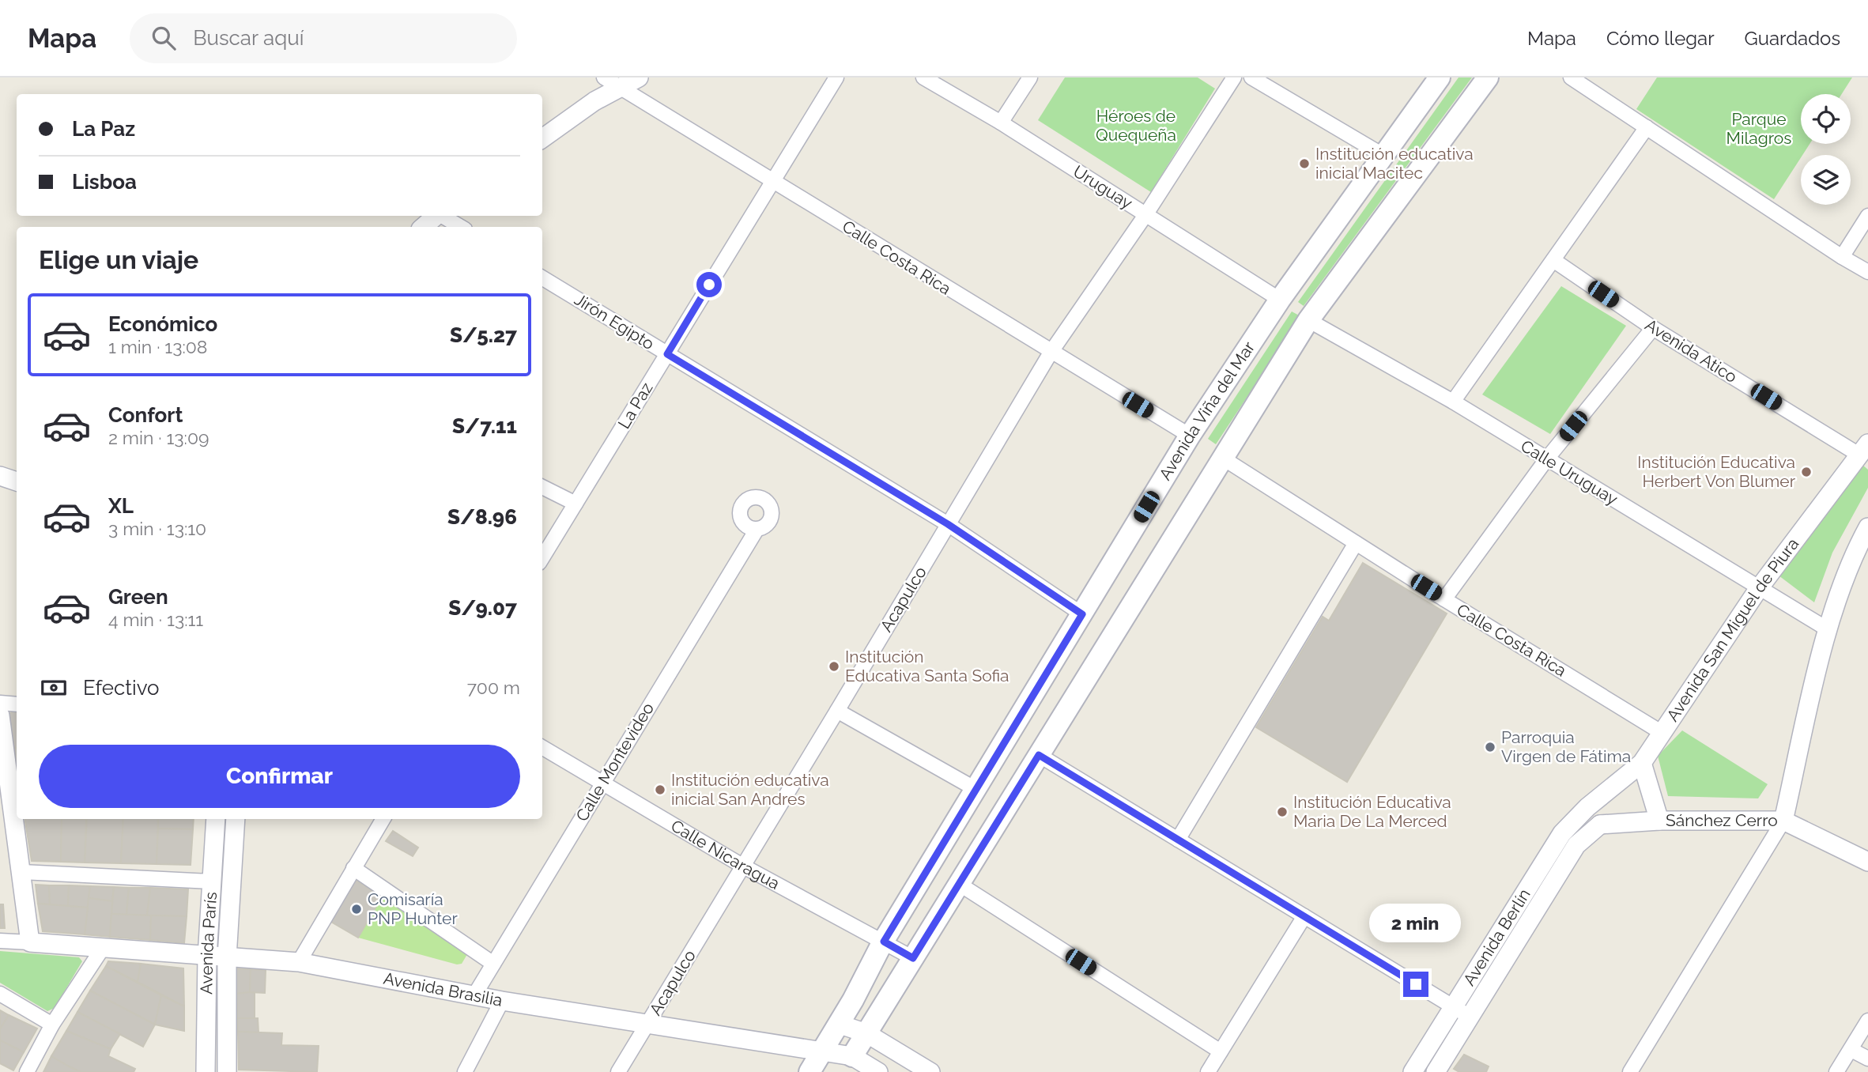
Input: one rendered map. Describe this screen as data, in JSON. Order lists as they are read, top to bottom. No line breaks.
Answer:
{"streets":{"main road":["Avenida Viña del Mar"],"street":["Uruguay","Calle Costa Rica","Jirón Egipto","Avenida Atico","La Paz","Calle Uruguay","Acapulco","Avenida San Miguel de Piura","Calle Montevideo","Sánchez Cerro","Calle Nicaragua","Avenida Berlín","Avenida París","Avenida Brasilia"]},"crossings":[["Uruguay","Avenida Viña del Mar"],["Uruguay","Acapulco"],["Calle Costa Rica","La Paz"],["Calle Costa Rica","Avenida Viña del Mar"],["Calle Costa Rica","Acapulco"],["Calle Costa Rica","Avenida San Miguel de Piura"],["Jirón Egipto","La Paz"],["Jirón Egipto","Avenida Viña del Mar"],["Jirón Egipto","Acapulco"],["Avenida Atico","Avenida San Miguel de Piura"],["Avenida Viña del Mar","Calle Nicaragua"],["Avenida Viña del Mar","Avenida Brasilia"],["Calle Uruguay","Avenida San Miguel de Piura"],["Acapulco","Calle Nicaragua"],["Acapulco","Avenida Brasilia"],["Avenida San Miguel de Piura","Avenida Berlín"],["Calle Montevideo","Calle Nicaragua"],["Calle Montevideo","Avenida Brasilia"],["Sánchez Cerro","Avenida Berlín"],["Avenida París","Avenida Brasilia"]],"parks":["Héroes de Quequeña","Parque Milagros"],"places":["Institución educativa inicial Macitec","Institución Educativa Herbert Von Blumer","Institución Educativa Santa Sofia","Parroquia Virgen de Fátima","Institución educativa inicial San Andres","Institución Educativa Maria De La Merced","Comisaría PNP Hunter"],"page":{"header":"Mapa","search":"Buscar aquí","nav":["Mapa","Cómo llegar","Guardados"],"banner":["La Paz","Lisboa"],"heading":"Elige un viaje","list":[{"name":"Económico","note":"1 min · 13:08","value":"S/5.27"},{"name":"Confort","note":"2 min · 13:09","value":"S/7.11"},{"name":"XL","note":"3 min · 13:10","value":"S/8.96"},{"name":"Green","note":"4 min · 13:11","value":"S/9.07"}],"pay":["Efectivo","700 m"],"buttons":"Confirmar","bubble":"2 min"}}
